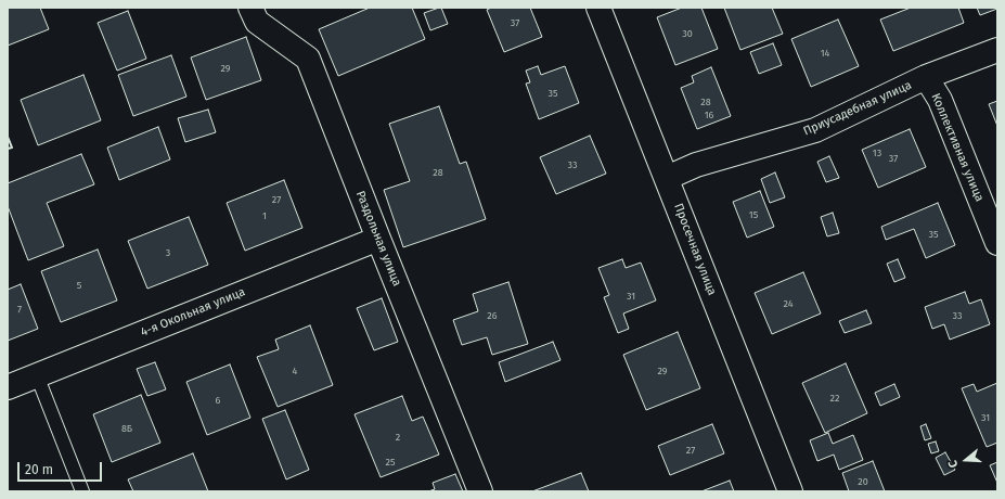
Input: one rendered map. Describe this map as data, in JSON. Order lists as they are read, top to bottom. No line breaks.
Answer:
{"streets":{"street":["Приусадебная улица","Коллективная улица","Раздольная улица","Просечная улица","4-я Окольная улица"]},"crossings":[["Приусадебная улица","Коллективная улица"],["Приусадебная улица","Просечная улица"],["Раздольная улица","4-я Окольная улица"]],"house_numbers":["37","30","14","29","35","28","16","13","37","33","28","27","15","1","35","3","5","31","24","7","26","33","4","29","22","6","31","8Б","2","27","25","20"],"scale_bar":"20 m","north":"left"}
